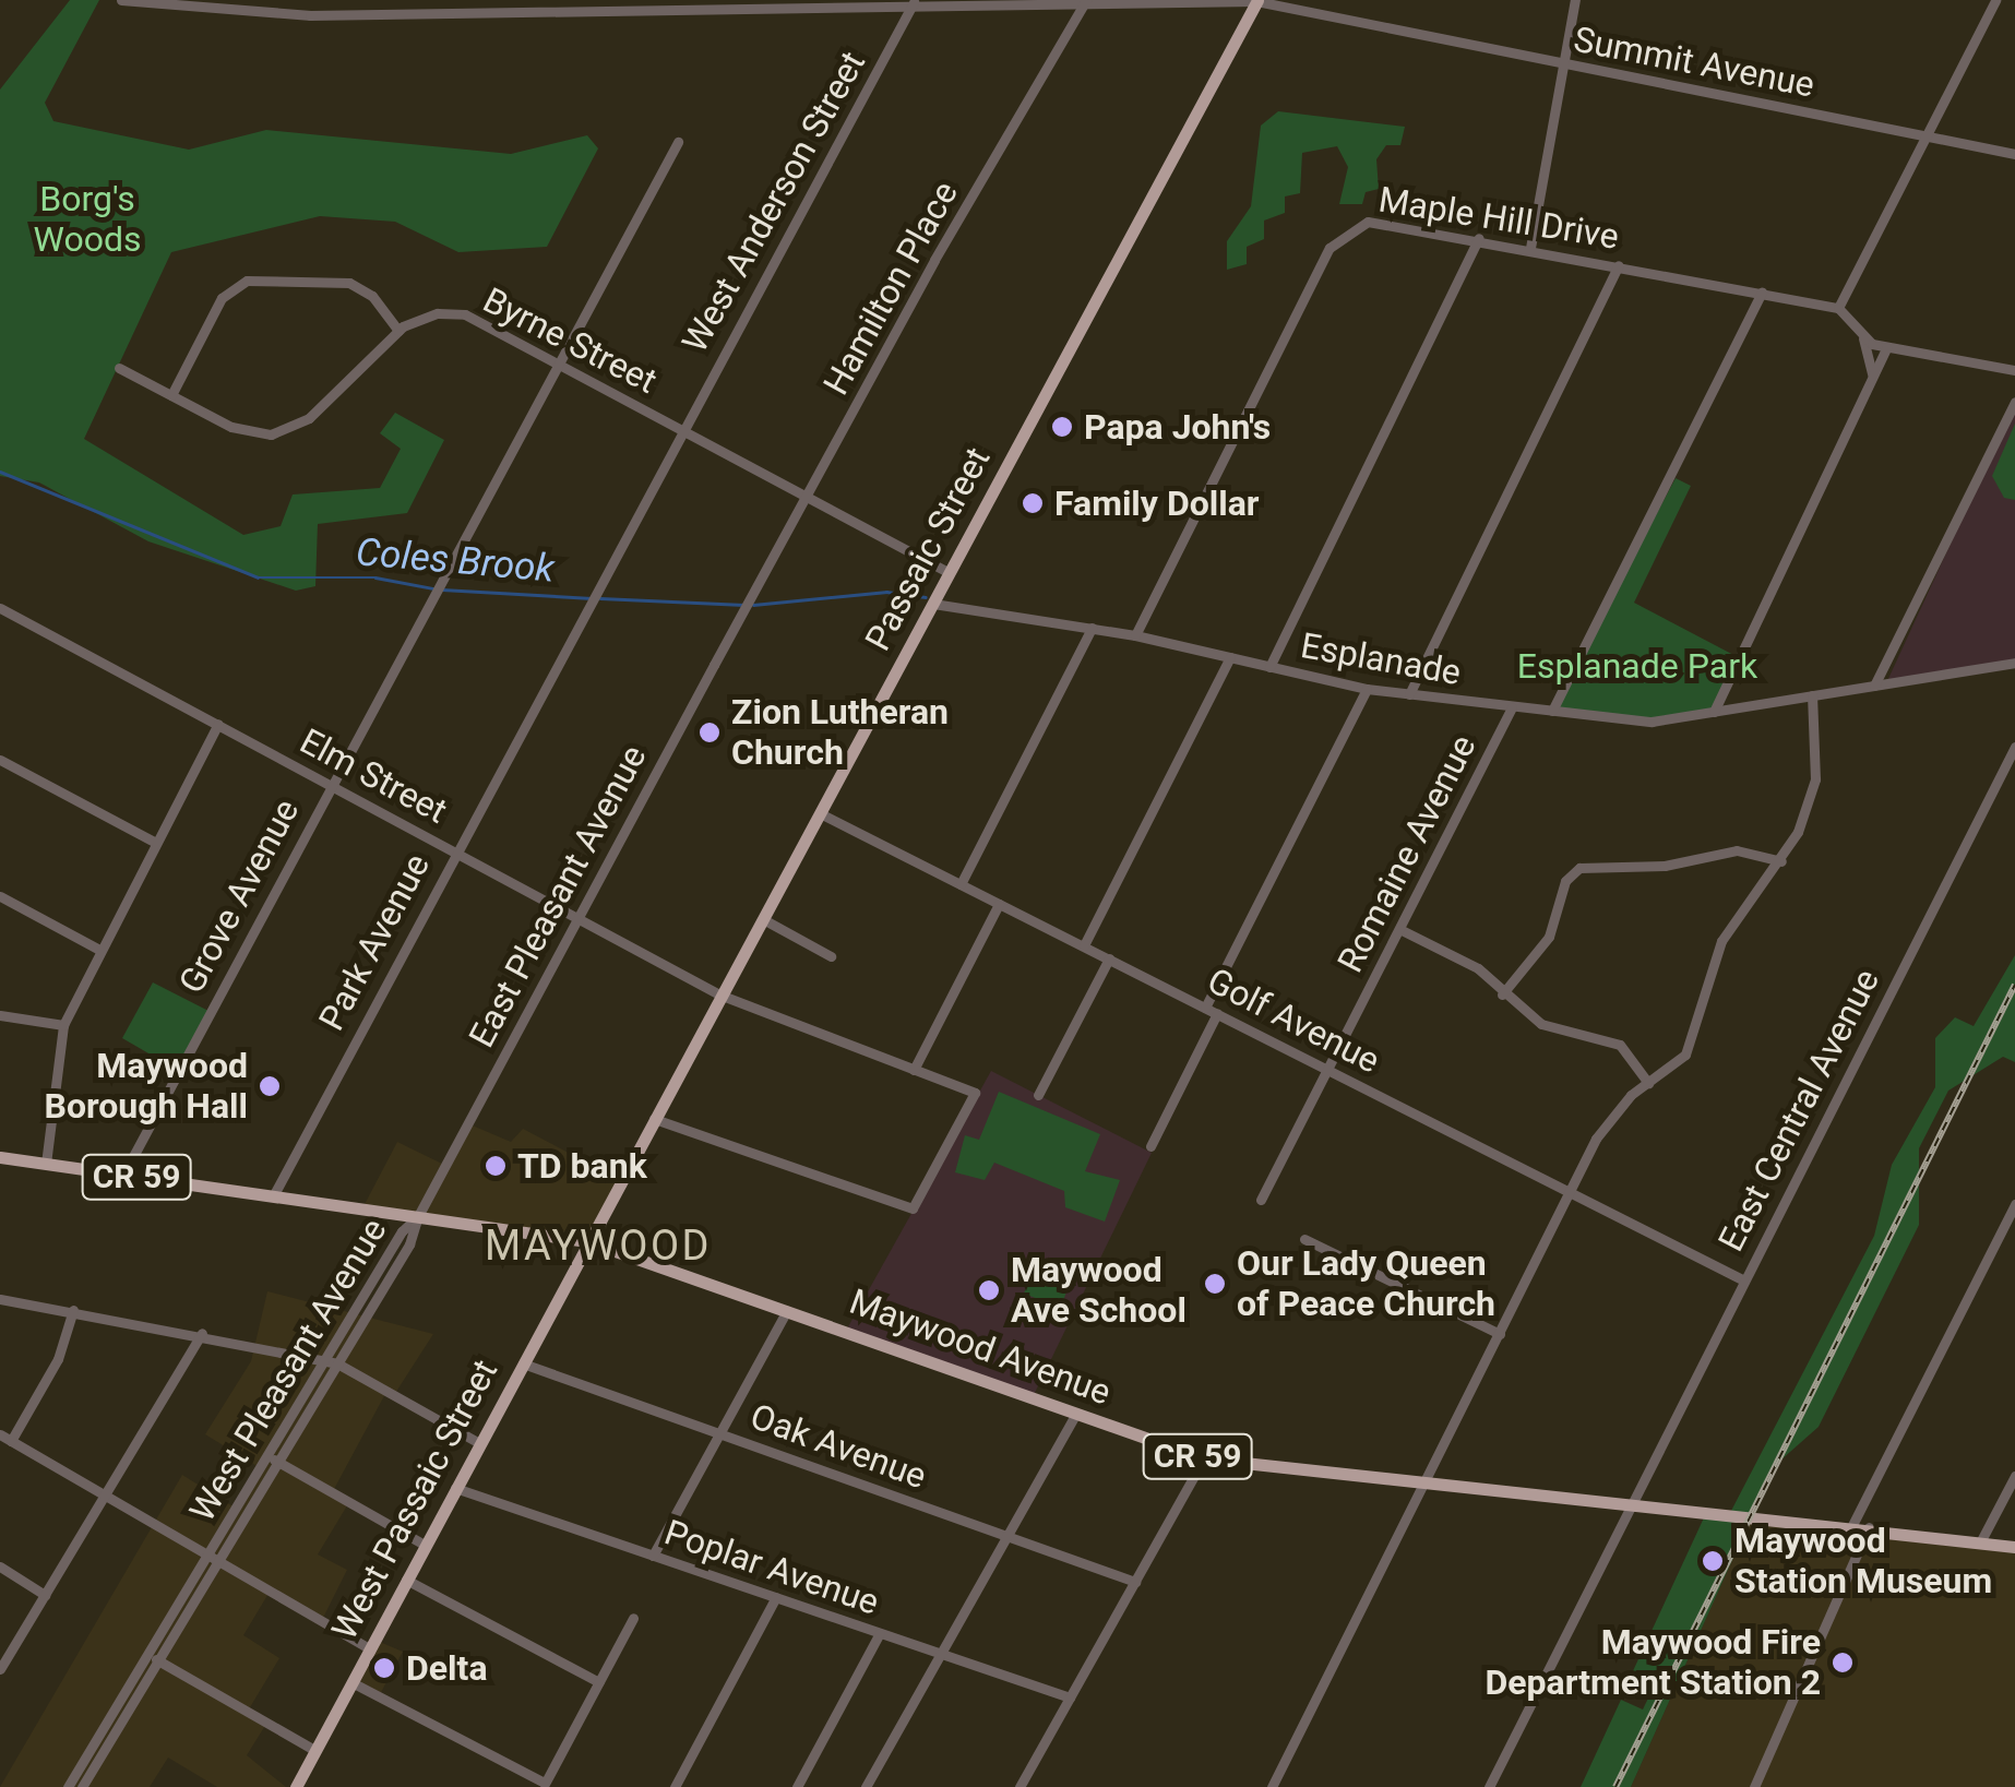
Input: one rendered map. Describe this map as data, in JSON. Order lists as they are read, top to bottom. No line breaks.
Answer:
{"streets":{"main road":["Passaic Street","CR 59","Maywood Avenue","West Passaic Street"],"street":["Summit Avenue","West Anderson Street","Maple Hill Drive","Hamilton Place","Byrne Street","Esplanade","Elm Street","Romaine Avenue","Grove Avenue","East Pleasant Avenue","Park Avenue","Golf Avenue","East Central Avenue","West Pleasant Avenue","Oak Avenue","Poplar Avenue"]},"crossings":[["Summit Avenue","West Anderson Street"],["Summit Avenue","Hamilton Place"],["Summit Avenue","Passaic Street"],["West Anderson Street","Byrne Street"],["West Anderson Street","Park Avenue"],["Maple Hill Drive","Esplanade"],["Hamilton Place","Byrne Street"],["Hamilton Place","East Pleasant Avenue"],["Byrne Street","Passaic Street"],["Byrne Street","Grove Avenue"],["Passaic Street","Esplanade"],["Passaic Street","Elm Street"],["Passaic Street","Golf Avenue"],["Passaic Street","Maywood Avenue"],["Passaic Street","West Passaic Street"],["Esplanade","Romaine Avenue"],["Elm Street","Grove Avenue"],["Elm Street","East Pleasant Avenue"],["Elm Street","Park Avenue"],["Romaine Avenue","Golf Avenue"],["Grove Avenue","Maywood Avenue"],["East Pleasant Avenue","Maywood Avenue"],["East Pleasant Avenue","West Pleasant Avenue"],["Park Avenue","Maywood Avenue"],["Golf Avenue","East Central Avenue"],["East Central Avenue","Maywood Avenue"],["Maywood Avenue","West Pleasant Avenue"],["Maywood Avenue","West Passaic Street"],["Oak Avenue","West Passaic Street"],["West Passaic Street","Poplar Avenue"]],"districts":["MAYWOOD"],"water":["Coles Brook"],"parks":["Borg's Woods","Esplanade Park"],"places":["Papa John's","Family Dollar","Zion Lutheran Church","Maywood Borough Hall","TD bank","Our Lady Queen of Peace Church","Maywood Ave School","Maywood Station Museum","Maywood Fire Department Station 2","Delta"]}
